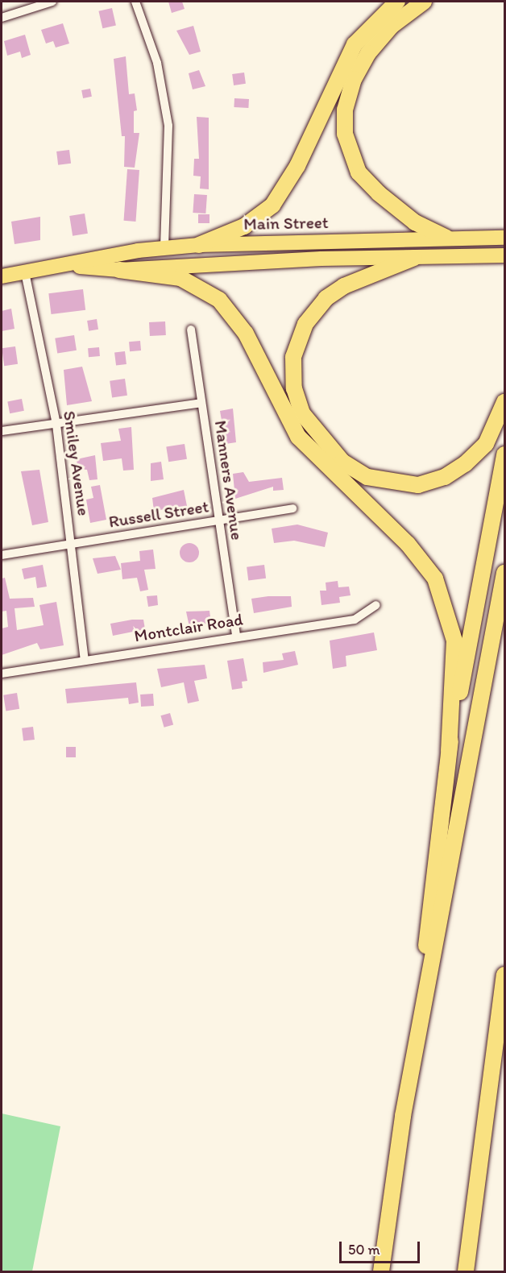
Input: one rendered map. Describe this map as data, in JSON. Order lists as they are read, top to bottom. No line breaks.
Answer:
{"streets":{"highway":["Main Street"],"street":["Smiley Avenue","Manners Avenue","Russell Street","Montclair Road"]},"crossings":[["Main Street","Smiley Avenue"],["Smiley Avenue","Russell Street"],["Smiley Avenue","Montclair Road"],["Manners Avenue","Russell Street"],["Manners Avenue","Montclair Road"]],"scale_bar":"50 m"}
